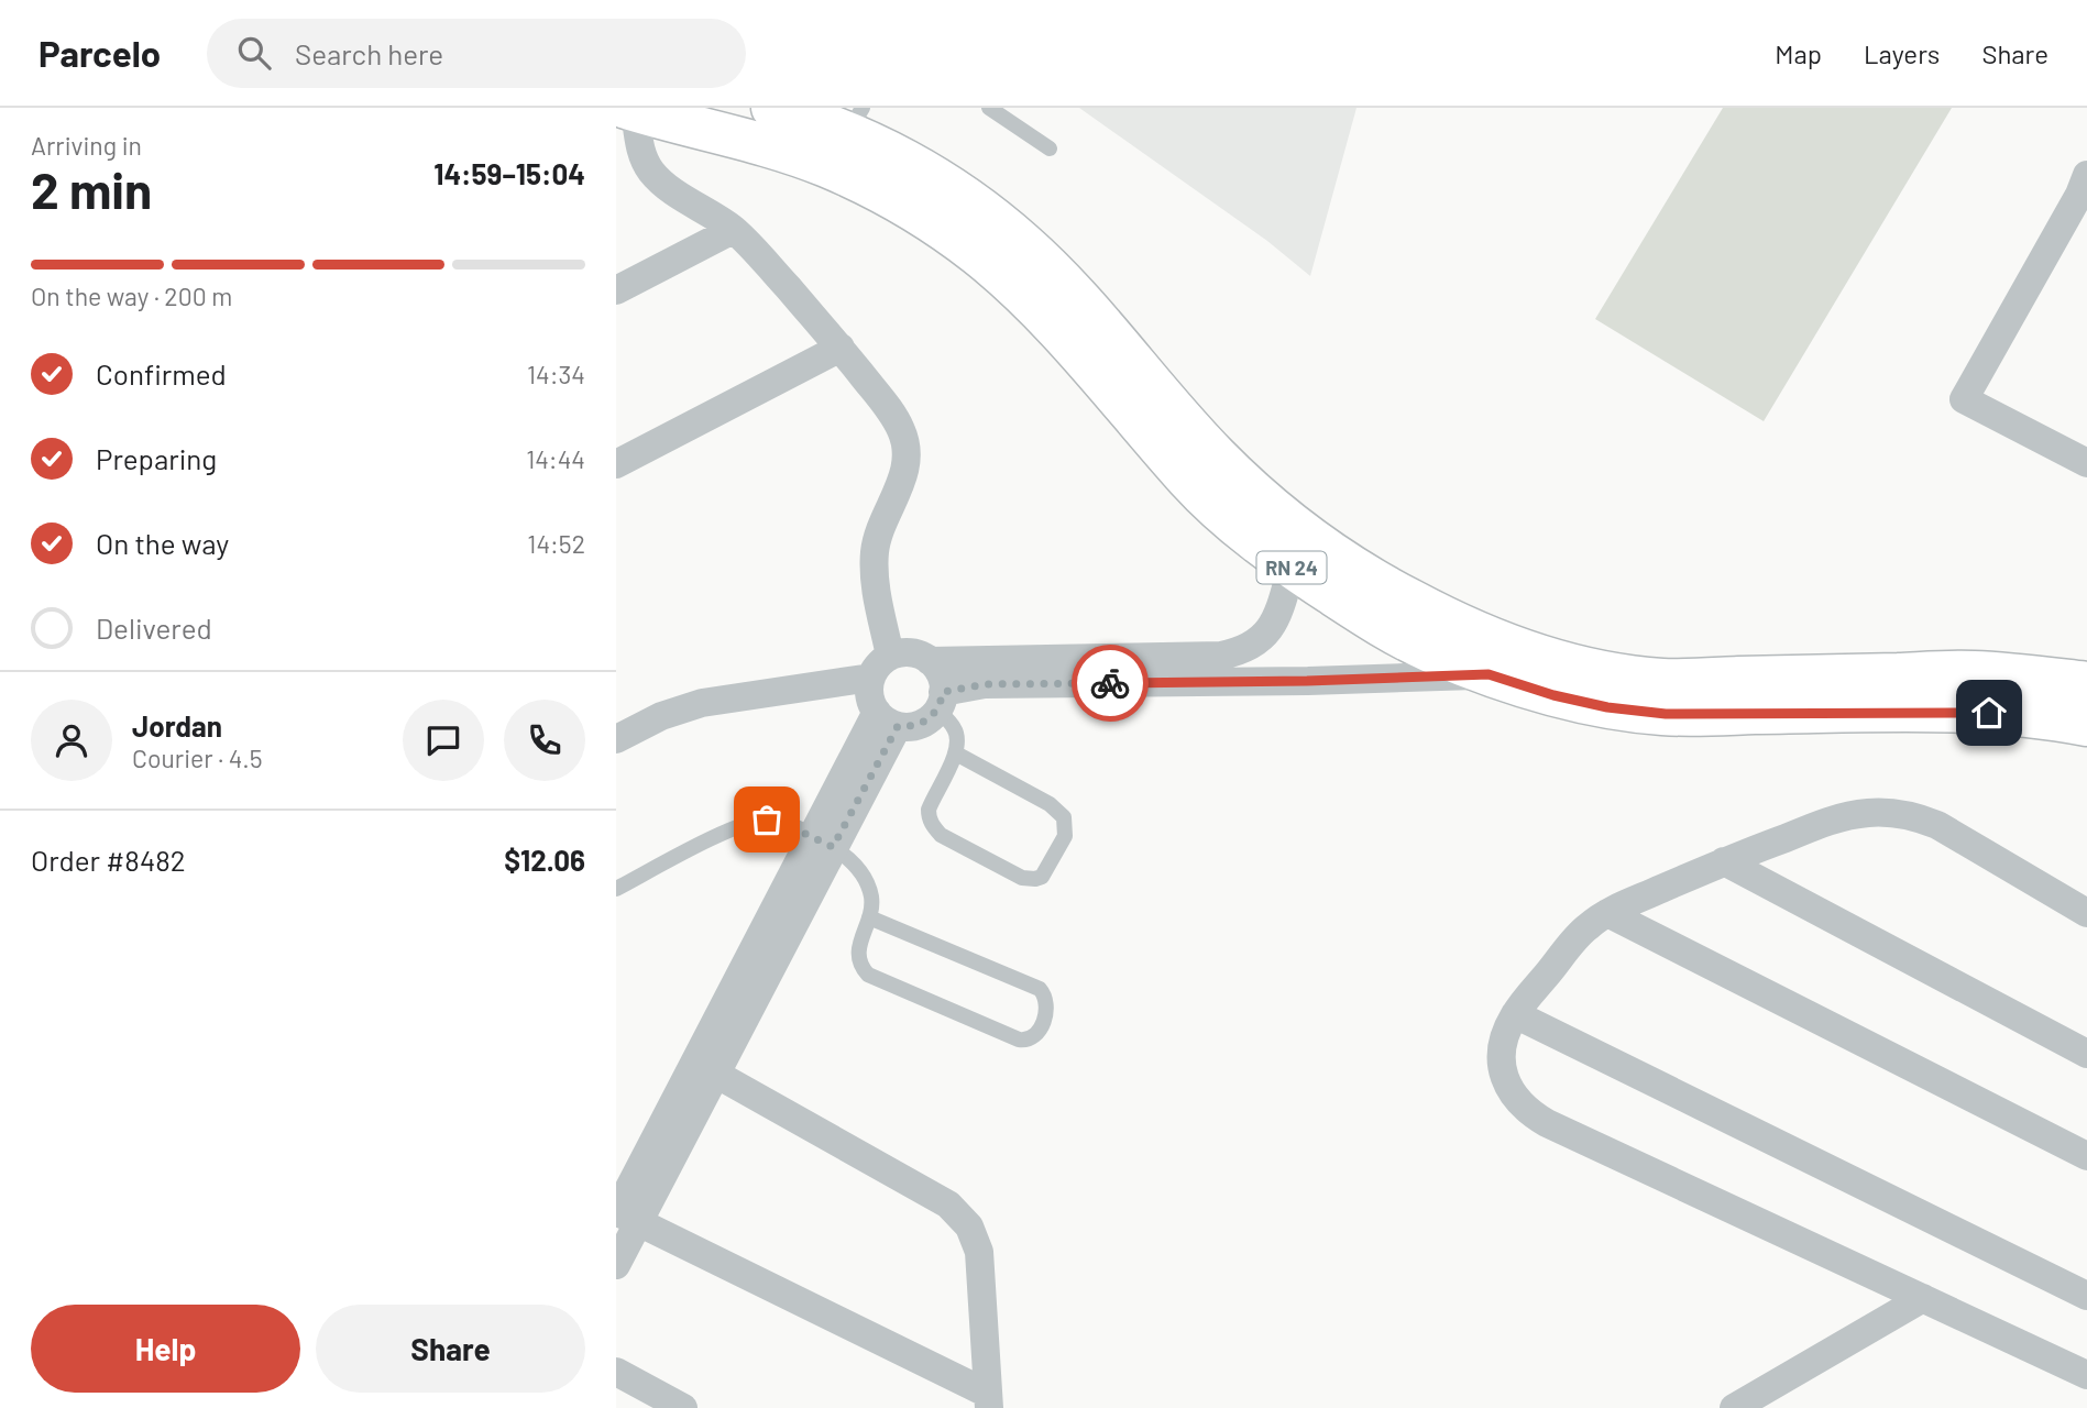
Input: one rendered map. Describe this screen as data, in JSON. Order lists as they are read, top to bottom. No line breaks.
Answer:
{"streets":{"highway":["RN 24"]},"page":{"header":"Parcelo","search":"Search here","nav":["Map","Layers","Share"],"heading":["2 min","Arriving in","14:59–15:04"],"panel":["Jordan","Courier · 4.5","Order #8482","$12.06"],"bar":"On the way · 200 m","list":[["Confirmed","14:34"],["Preparing","14:44"],["On the way","14:52"],"Delivered"],"buttons":["Help","Share"]}}
